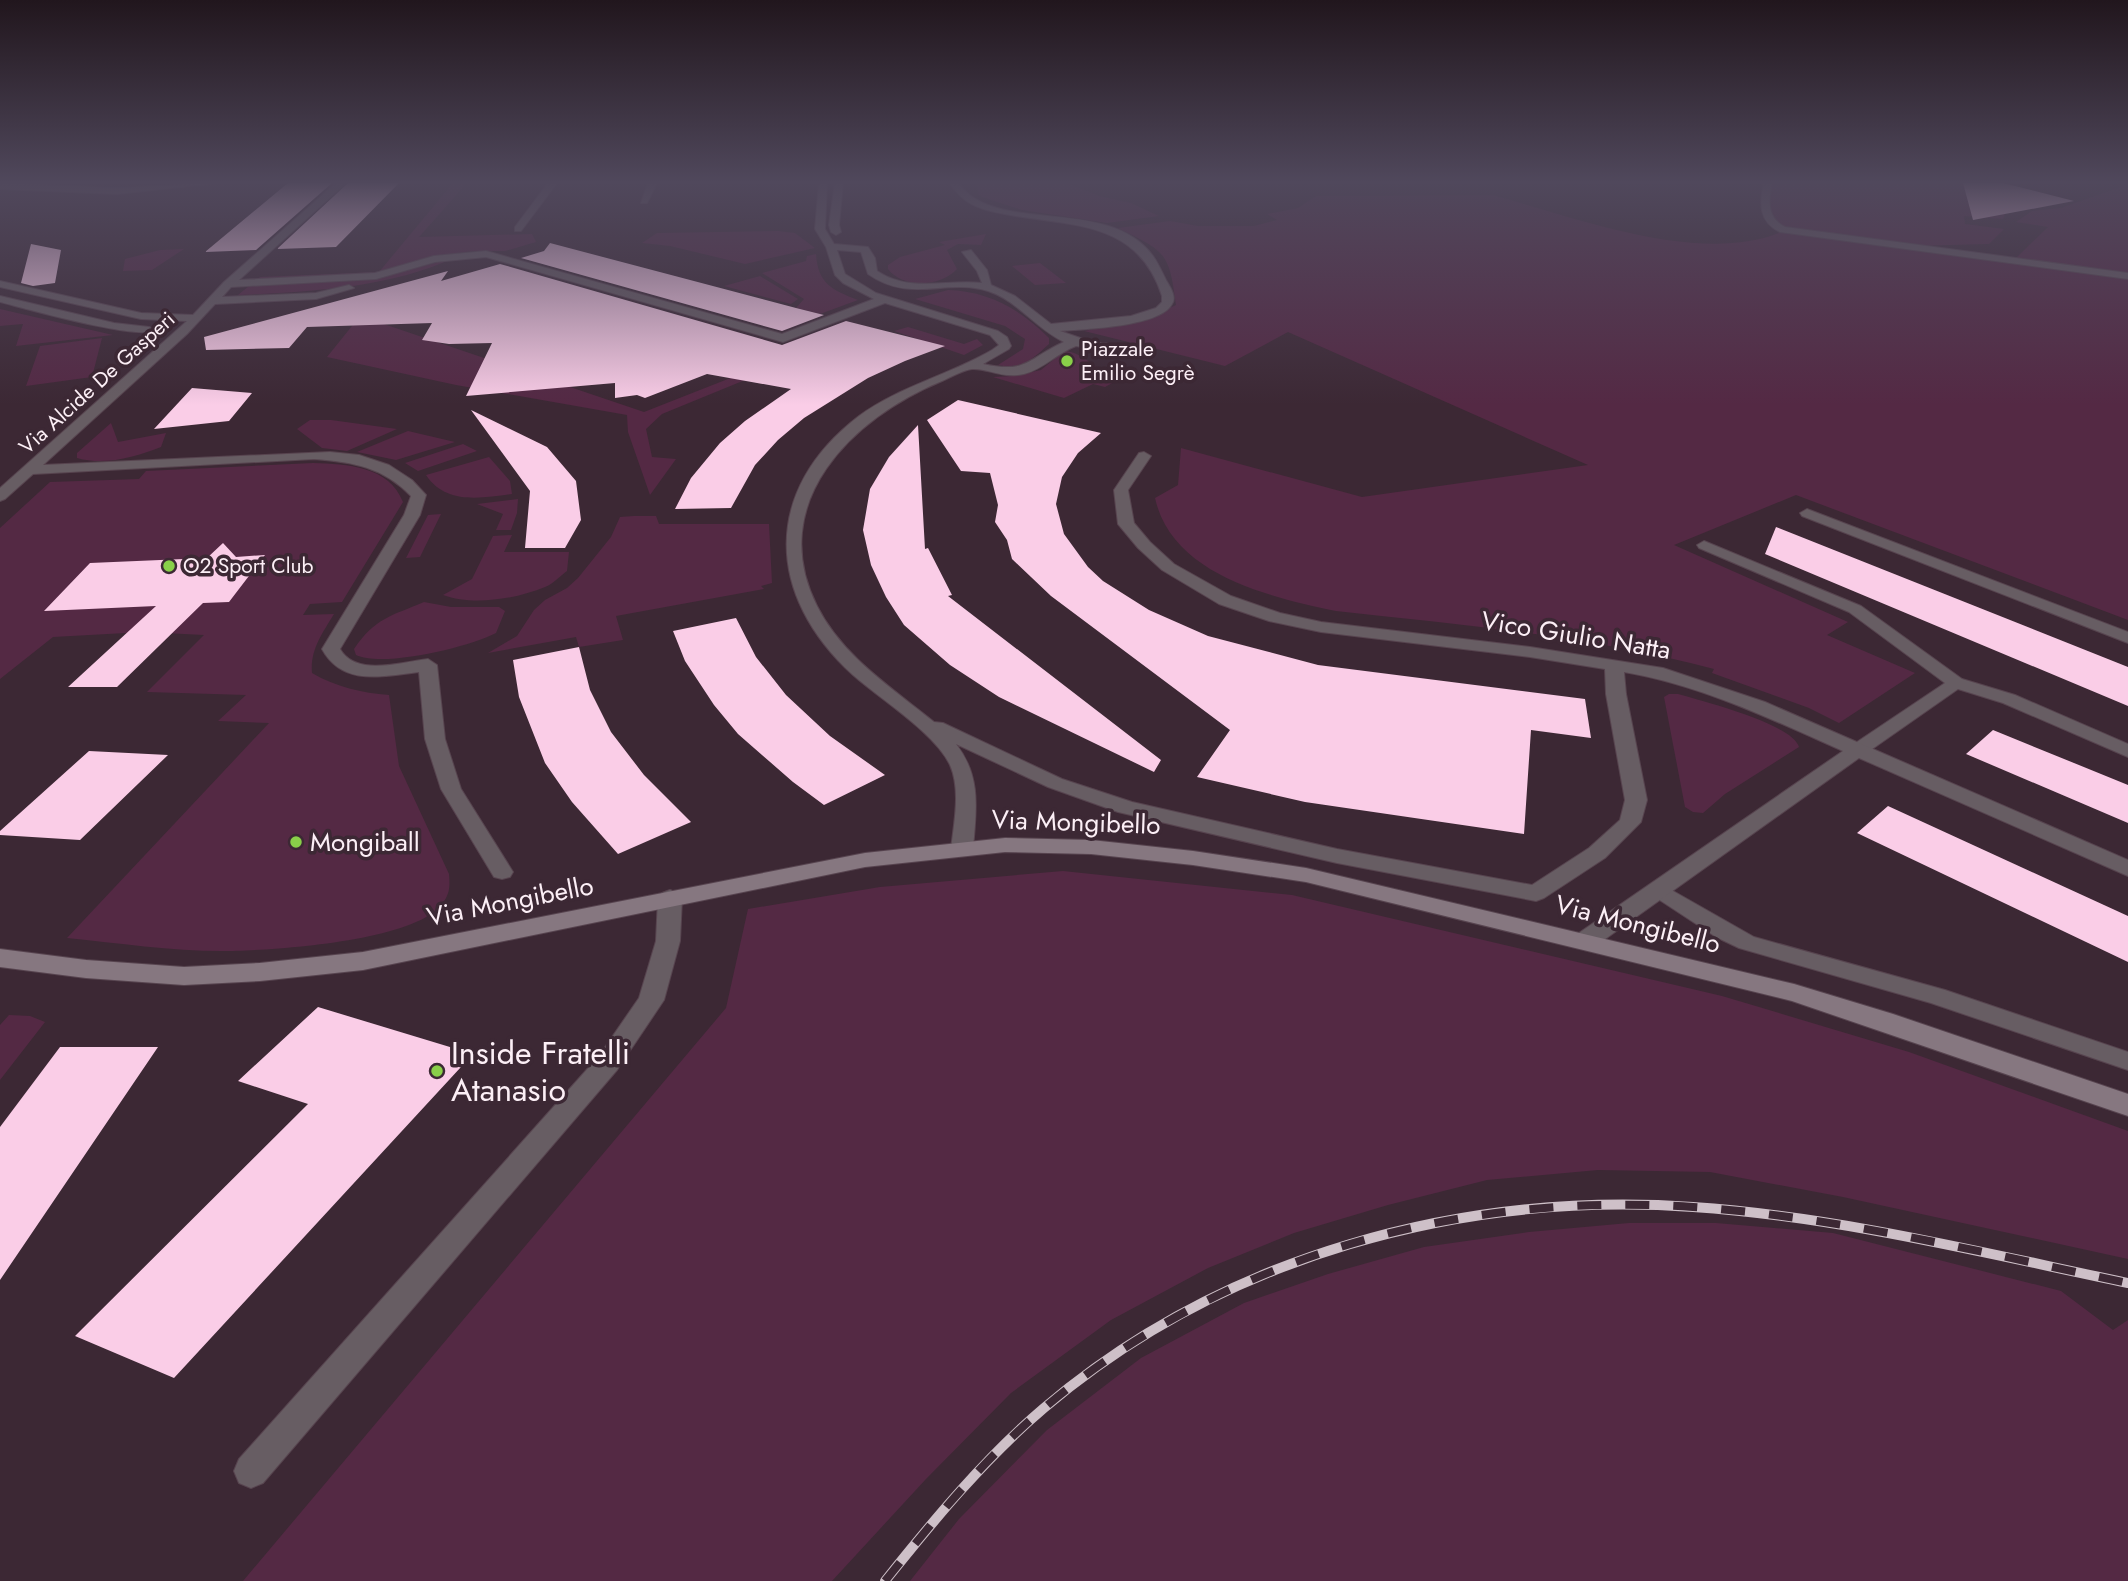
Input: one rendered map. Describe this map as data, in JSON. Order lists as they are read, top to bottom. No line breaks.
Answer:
{"streets":{"street":["Via Alcide De Gasperi","Vico Giulio Natta","Via Mongibello"]},"places":["Piazzale Emilio Segrè","O2 Sport Club","Mongiball","Inside Fratelli Atanasio"]}
